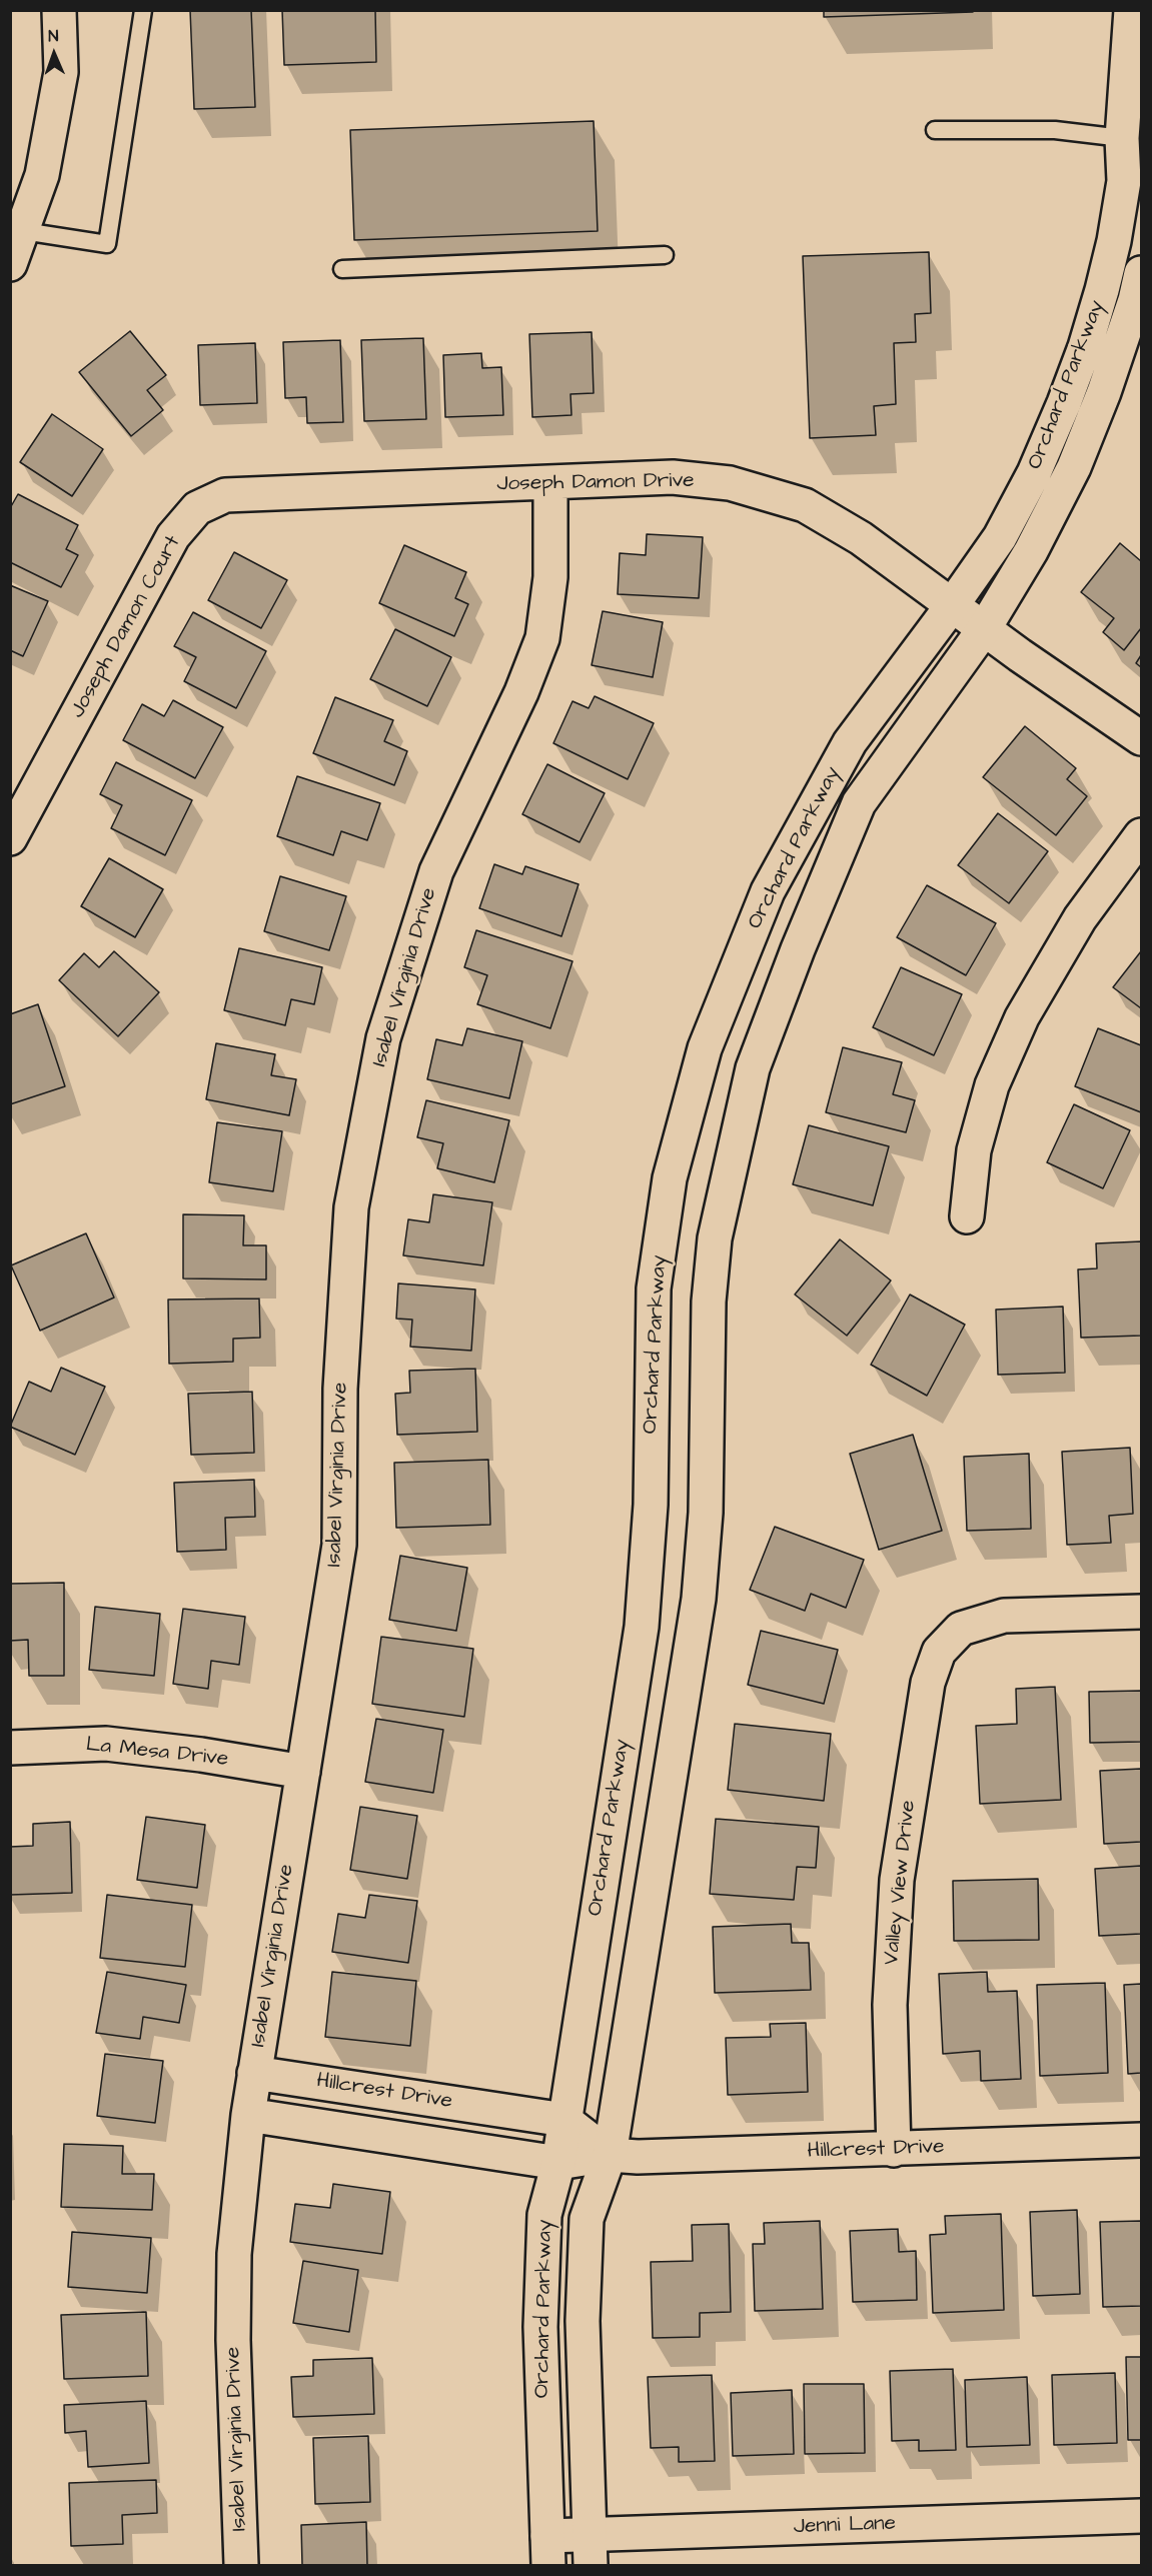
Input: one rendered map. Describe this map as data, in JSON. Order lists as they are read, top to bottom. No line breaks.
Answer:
{"streets":{"street":["Orchard Parkway","Joseph Damon Drive","Joseph Damon Court","Isabel Virginia Drive","La Mesa Drive","Valley View Drive","Hillcrest Drive","Jenni Lane"]},"crossings":[["Orchard Parkway","Joseph Damon Drive"],["Orchard Parkway","Hillcrest Drive"],["Orchard Parkway","Jenni Lane"],["Joseph Damon Drive","Joseph Damon Court"],["Joseph Damon Drive","Isabel Virginia Drive"],["Isabel Virginia Drive","La Mesa Drive"],["Isabel Virginia Drive","Hillcrest Drive"],["Valley View Drive","Hillcrest Drive"]],"north":"top"}
